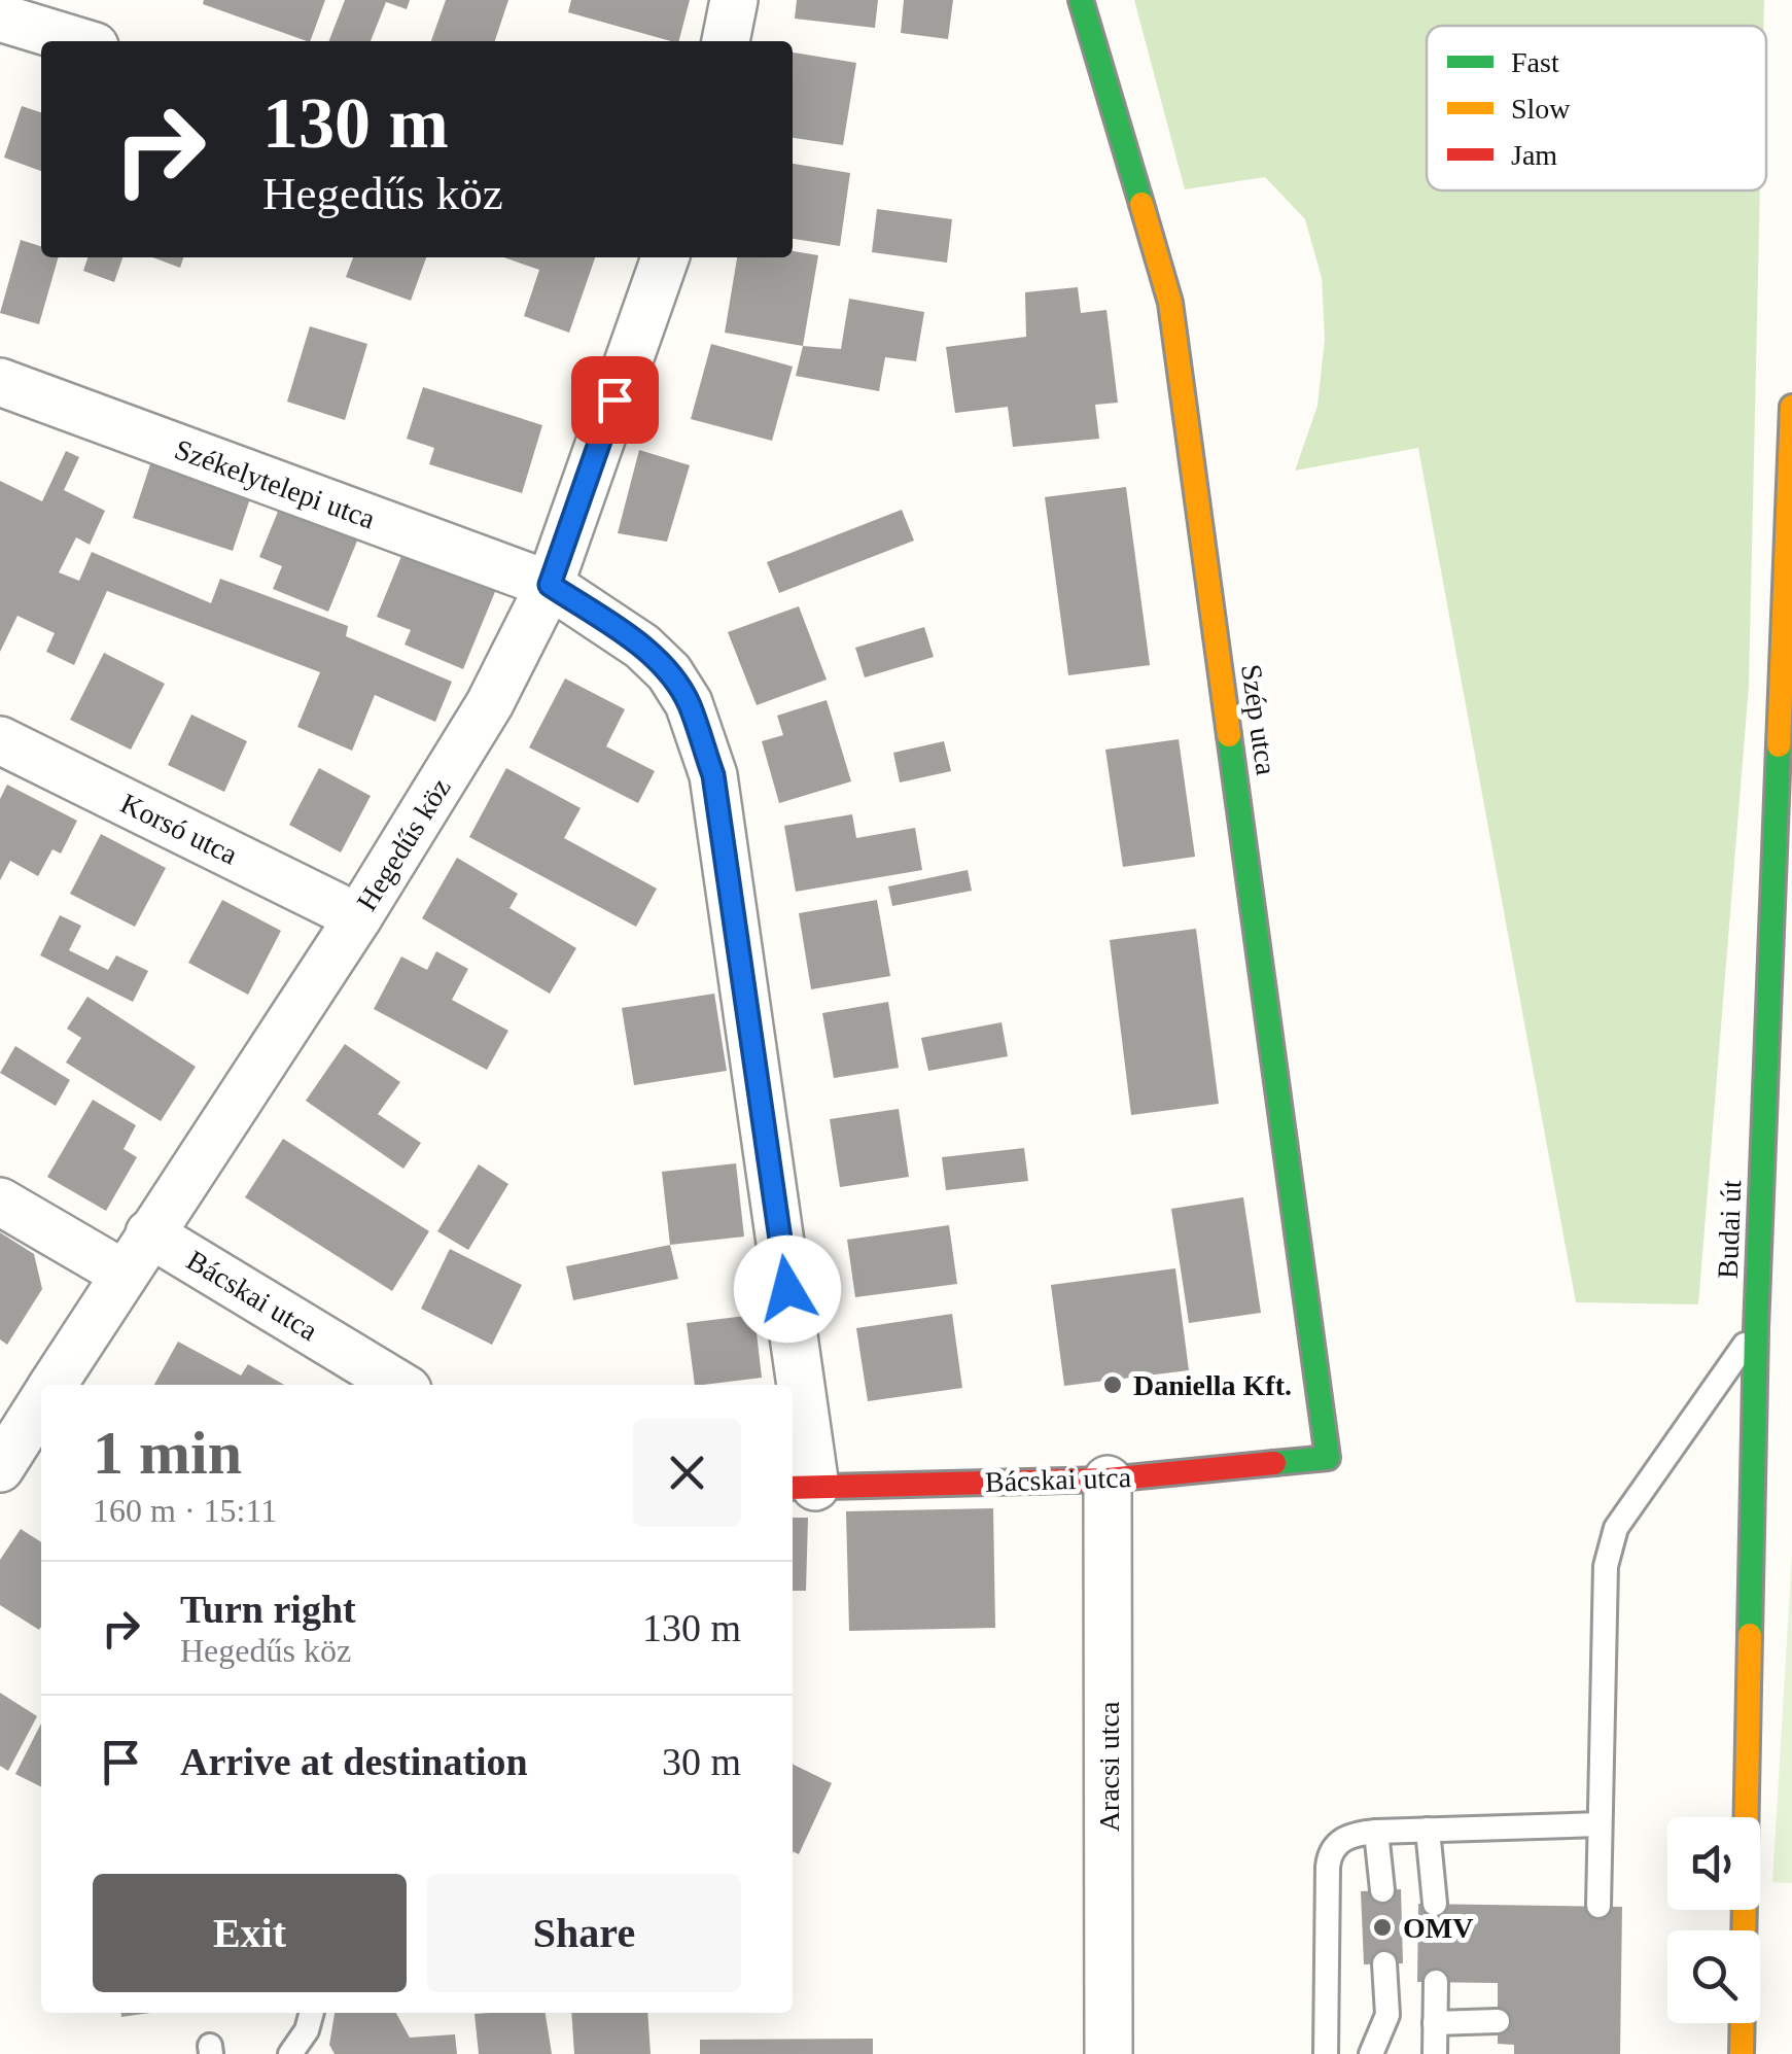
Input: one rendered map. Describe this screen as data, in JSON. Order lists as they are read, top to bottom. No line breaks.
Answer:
{"streets":{"street":["Székelytelepi utca","Szép utca","Korsó utca","Hegedűs köz","Budai út","Bácskai utca","Aracsi utca"]},"crossings":[["Székelytelepi utca","Hegedűs köz"],["Székelytelepi utca","Bácskai utca"],["Szép utca","Bácskai utca"],["Korsó utca","Hegedűs köz"],["Hegedűs köz","Bácskai utca"],["Bácskai utca","Aracsi utca"]],"places":["Daniella Kft.","OMV"],"legend":["Fast","Slow","Jam"],"page":{"turn":["130 m","Hegedűs köz"],"heading":["1 min","160 m · 15:11"],"list":[{"name":"Turn right","note":"Hegedűs köz","value":"130 m"},{"name":"Arrive at destination","value":"30 m"}],"buttons":["Exit","Share"]}}
